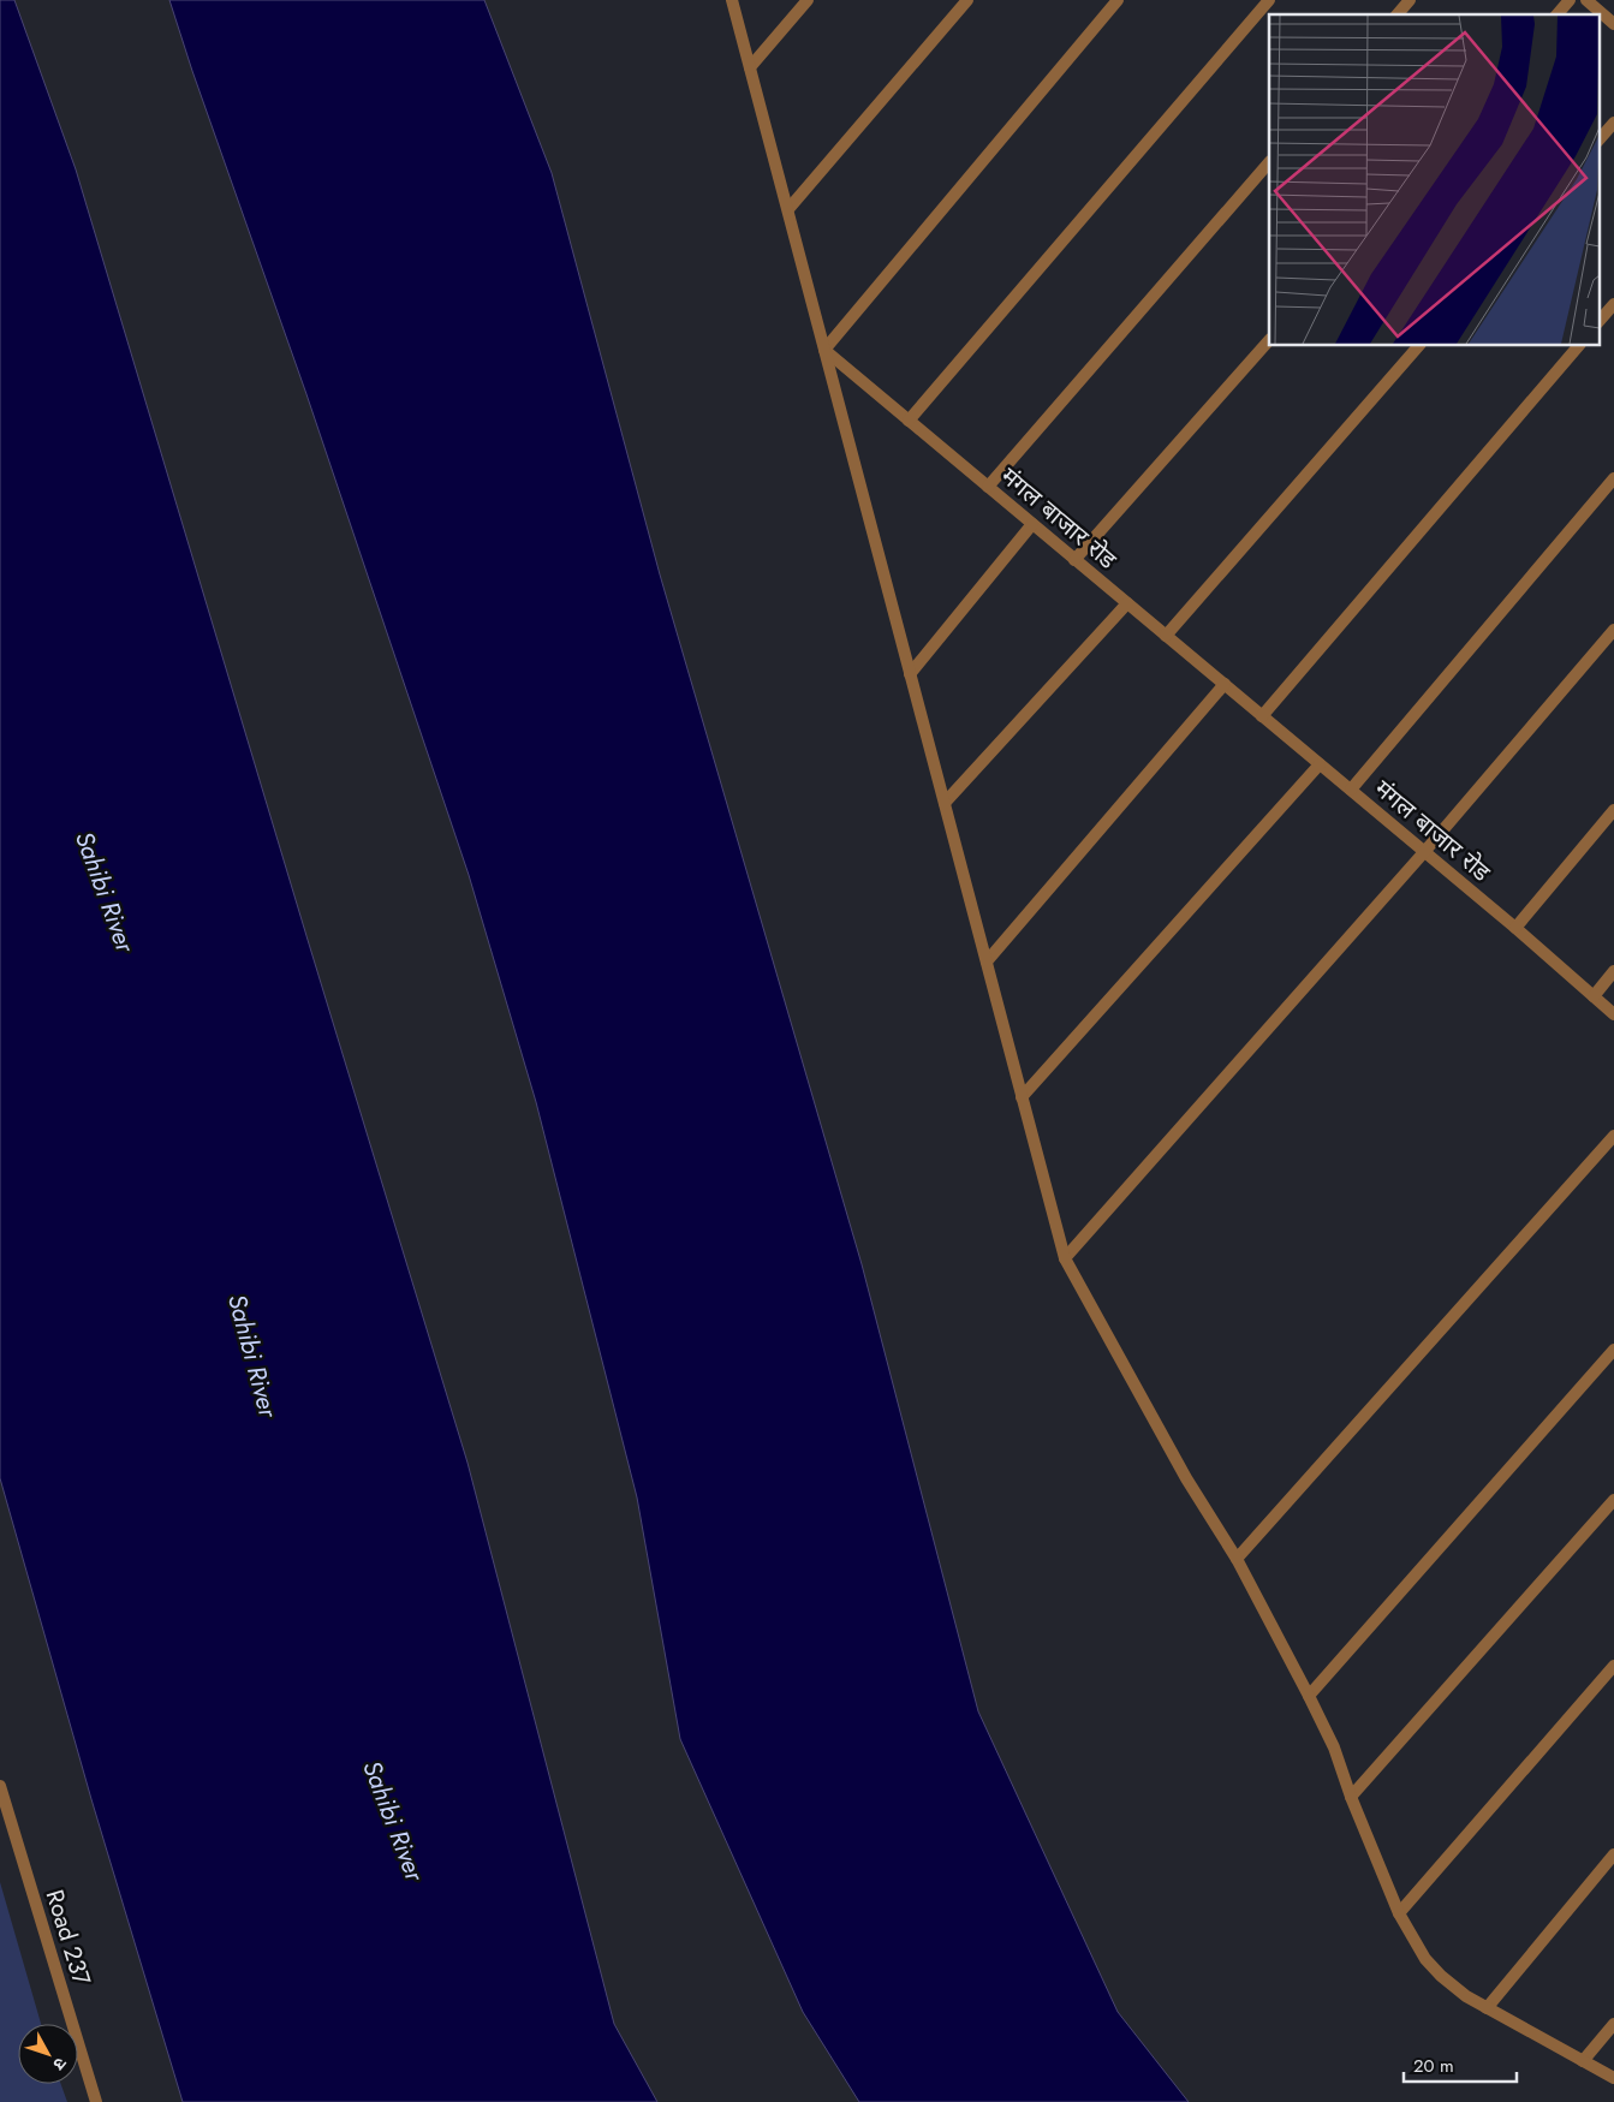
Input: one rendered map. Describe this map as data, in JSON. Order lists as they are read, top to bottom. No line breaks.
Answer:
{"streets":{"street":["मंगल बाजार रोड","Road 237"]},"water":["Sahibi River"],"scale_bar":"20 m","north":"bottom right"}
